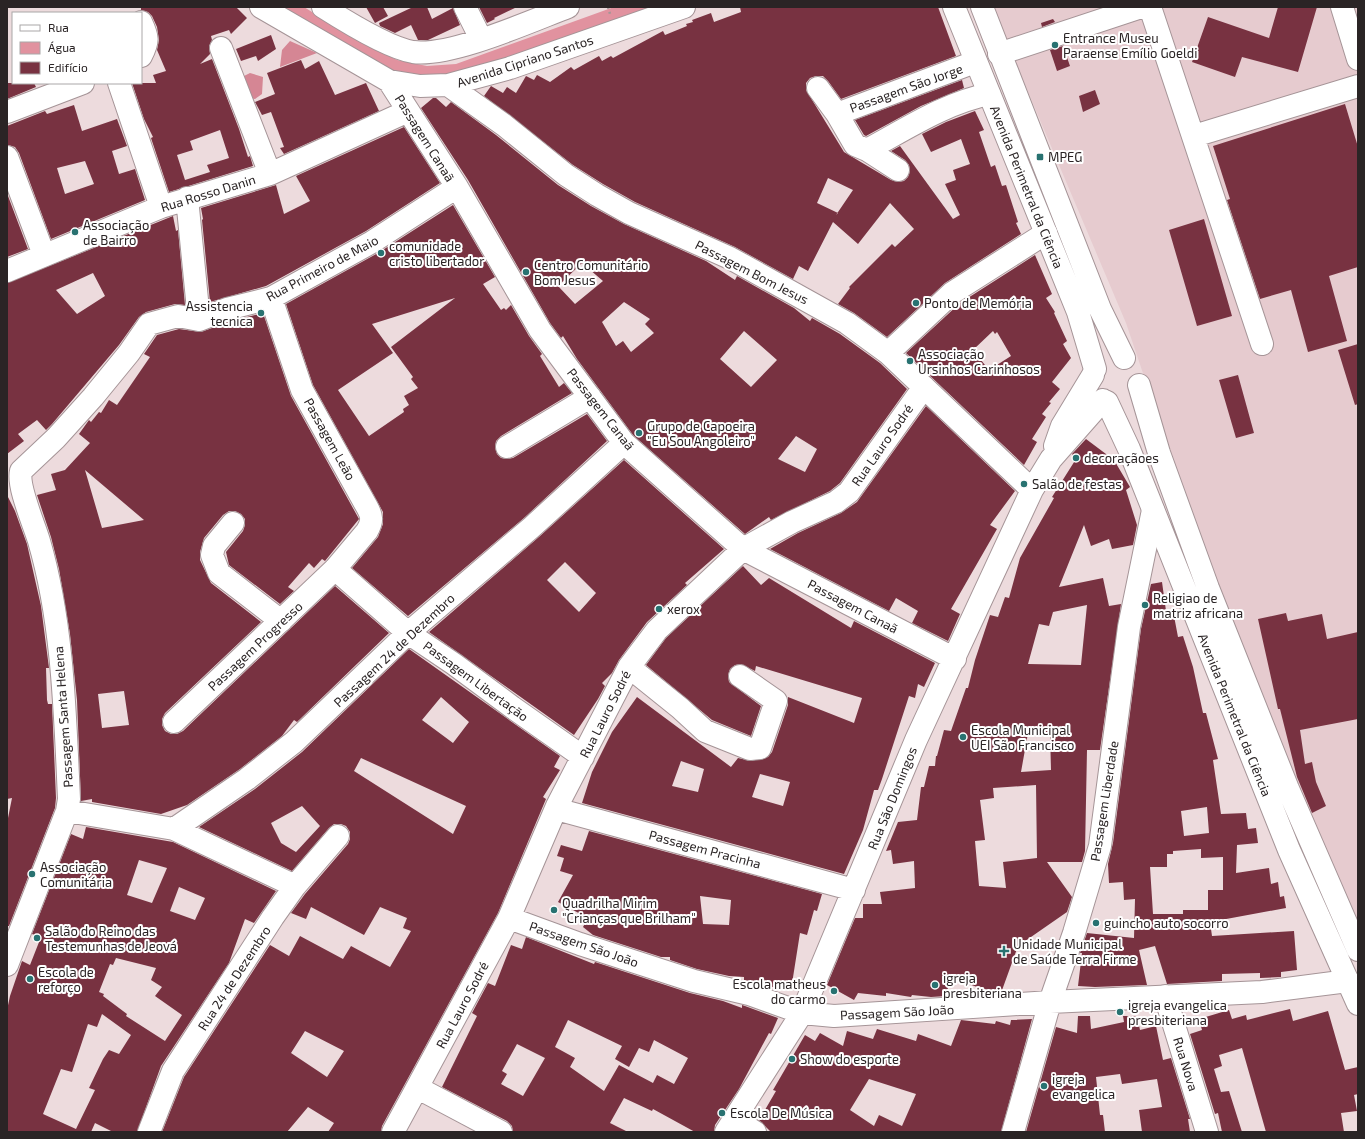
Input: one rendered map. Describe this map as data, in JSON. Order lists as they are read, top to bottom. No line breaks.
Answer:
{"streets":{"street":["Avenida Cipriano Santos","Passagem São Jorge","Passagem Canaã","Avenida Perimetral da Ciência","Rua Rosso Danin","Rua Primeiro de Maio","Passagem Bom Jesus","Passagem Leão","Rua Lauro Sodré","Passagem Progresso","Passagem 24 de Dezembro","Passagem Libertação","Passagem Santa Helena","Rua São Domingos","Passagem Liberdade","Passagem Pracinha","Passagem São João","Rua 24 de Dezembro","Rua Nova"]},"crossings":[["Avenida Cipriano Santos","Passagem Canaã"],["Avenida Cipriano Santos","Passagem Bom Jesus"],["Passagem São Jorge","Avenida Perimetral da Ciência"],["Passagem Canaã","Rua Rosso Danin"],["Passagem Canaã","Rua Primeiro de Maio"],["Passagem Canaã","Rua Lauro Sodré"],["Passagem Canaã","Passagem 24 de Dezembro"],["Passagem Canaã","Rua São Domingos"],["Avenida Perimetral da Ciência","Rua São Domingos"],["Avenida Perimetral da Ciência","Passagem Liberdade"],["Avenida Perimetral da Ciência","Passagem São João"],["Rua Primeiro de Maio","Passagem Leão"],["Rua Primeiro de Maio","Passagem Santa Helena"],["Passagem Bom Jesus","Rua Lauro Sodré"],["Passagem Bom Jesus","Rua São Domingos"],["Passagem Leão","Passagem Progresso"],["Passagem Leão","Passagem Libertação"],["Rua Lauro Sodré","Passagem Libertação"],["Rua Lauro Sodré","Passagem Pracinha"],["Rua Lauro Sodré","Passagem São João"],["Passagem Progresso","Passagem Libertação"],["Passagem 24 de Dezembro","Passagem Libertação"],["Rua São Domingos","Passagem Pracinha"],["Rua São Domingos","Passagem São João"],["Passagem Liberdade","Passagem São João"],["Passagem São João","Rua Nova"]],"places":{"other":["Entrance Museu Paraense Emílio Goeldi","Associação de Bairro","comunidade cristo libertador","Centro Comunitário Bom Jesus","Ponto de Memória","Assistencia tecnica","Associação Ursinhos Carinhosos","Grupo de Capoeira \"Eu Sou Angoleiro\"","decoraçãoes","Salão de festas","Religiao de matriz africana","xerox","Escola Municipal UEI São Francisco","Associação Comunitária","Quadrilha Mirim \"Crianças que Brilham\"","guincho auto socorro","Salão do Reino das Testemunhas de Jeová","Escola de reforço","igreja presbiteriana","Escola matheus do carmo","igreja evangelica presbiteriana","Show do esporte","igreja evangelica","Escola De Música"],"transit":["MPEG"],"health":["Unidade Municipal de Saúde Terra Firme"]},"legend":["Rua","Água","Edifício"]}
